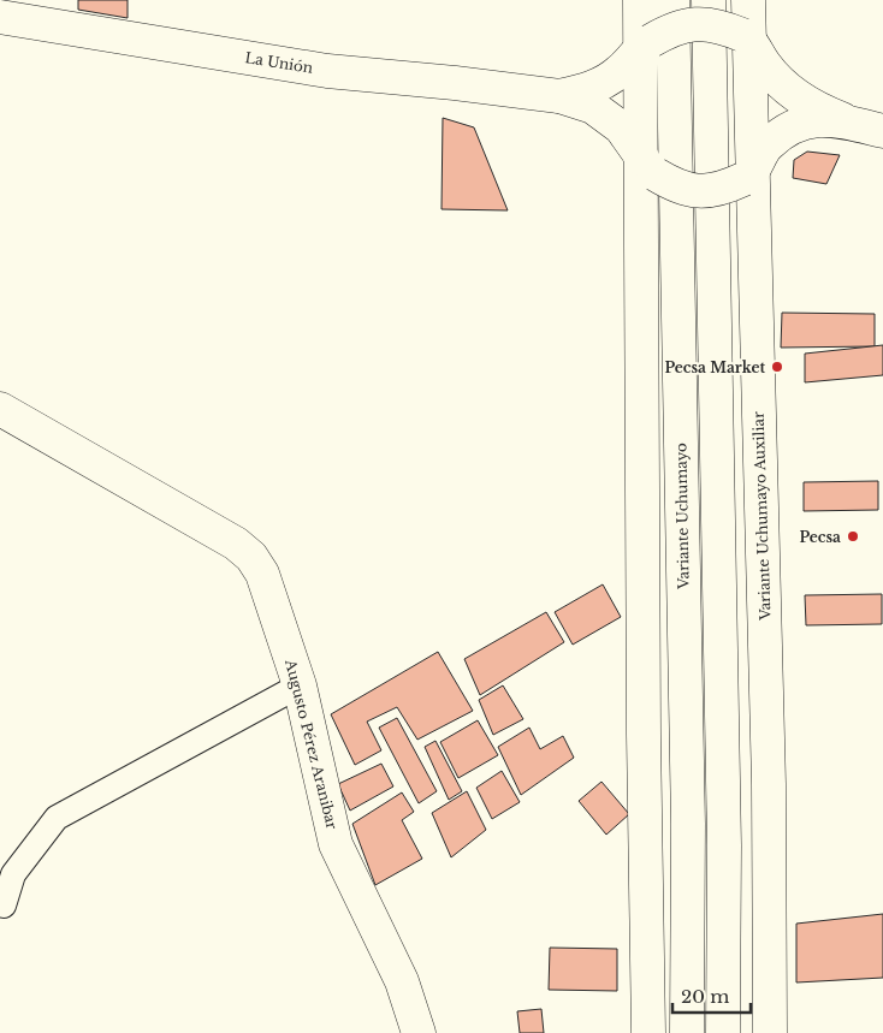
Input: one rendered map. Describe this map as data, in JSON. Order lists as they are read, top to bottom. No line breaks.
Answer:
{"streets":{"main road":["La Unión","Variante Uchumayo","Variante Uchumayo Auxiliar","Augusto Pérez Aranibar"]},"places":["Pecsa Market","Pecsa"],"scale_bar":"20 m"}
